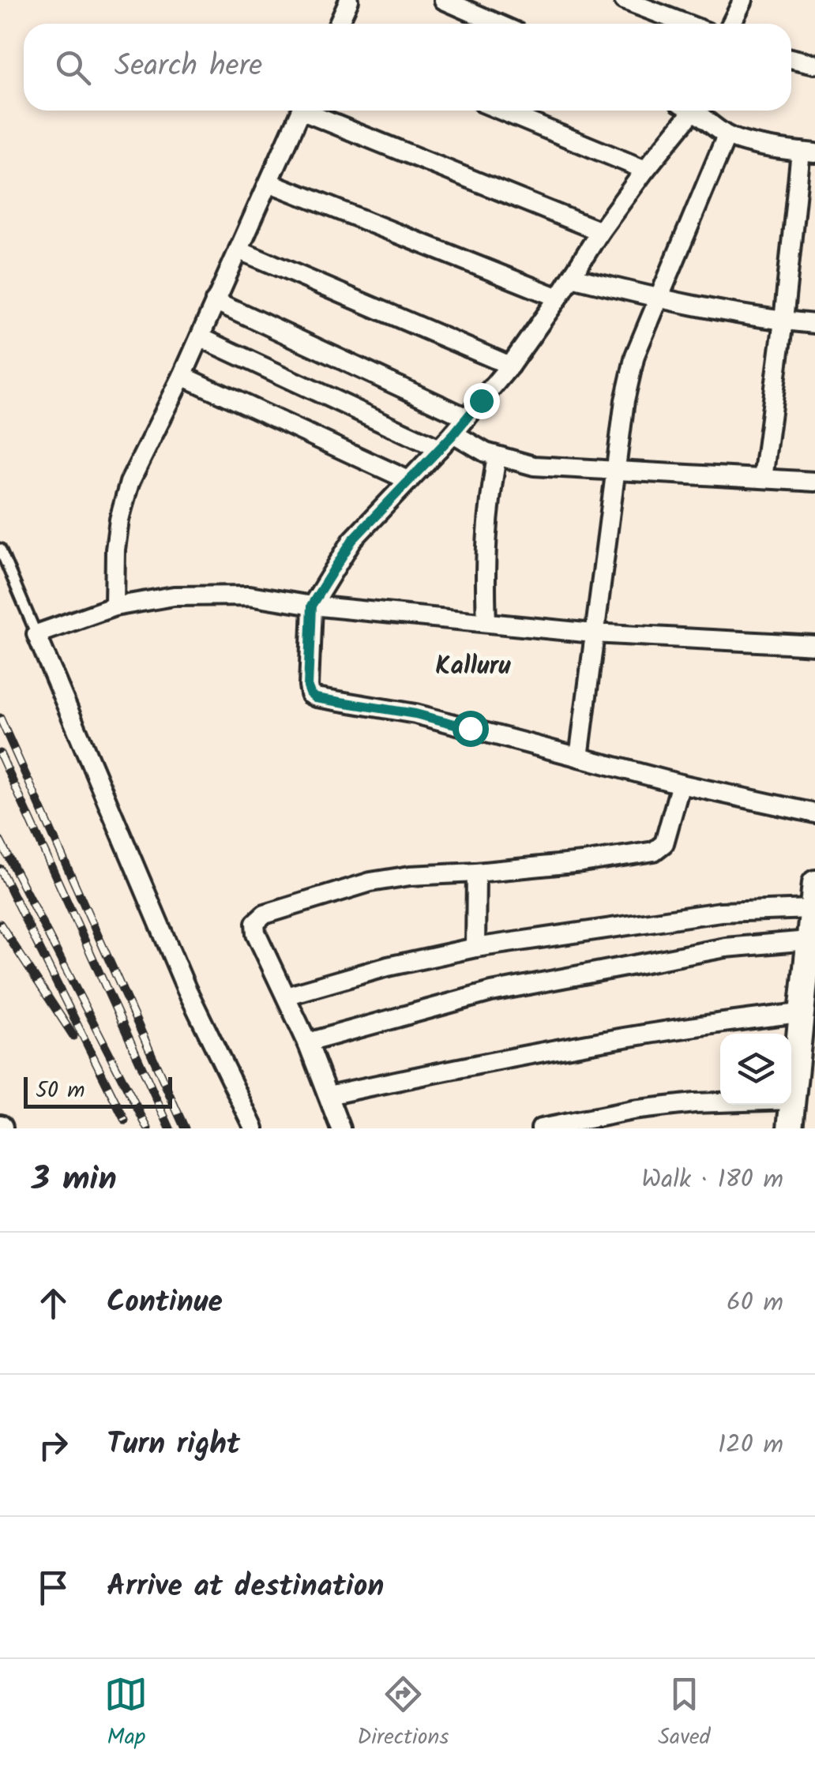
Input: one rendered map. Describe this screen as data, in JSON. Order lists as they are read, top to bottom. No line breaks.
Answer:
{"districts":["Kalluru"],"scale_bar":"50 m","page":{"search":"Search here","scale":"50 m","heading":["3 min","Walk · 180 m"],"list":[["Continue","60 m"],["Turn right","120 m"],"Arrive at destination"],"nav":["Map","Directions","Saved"]}}
